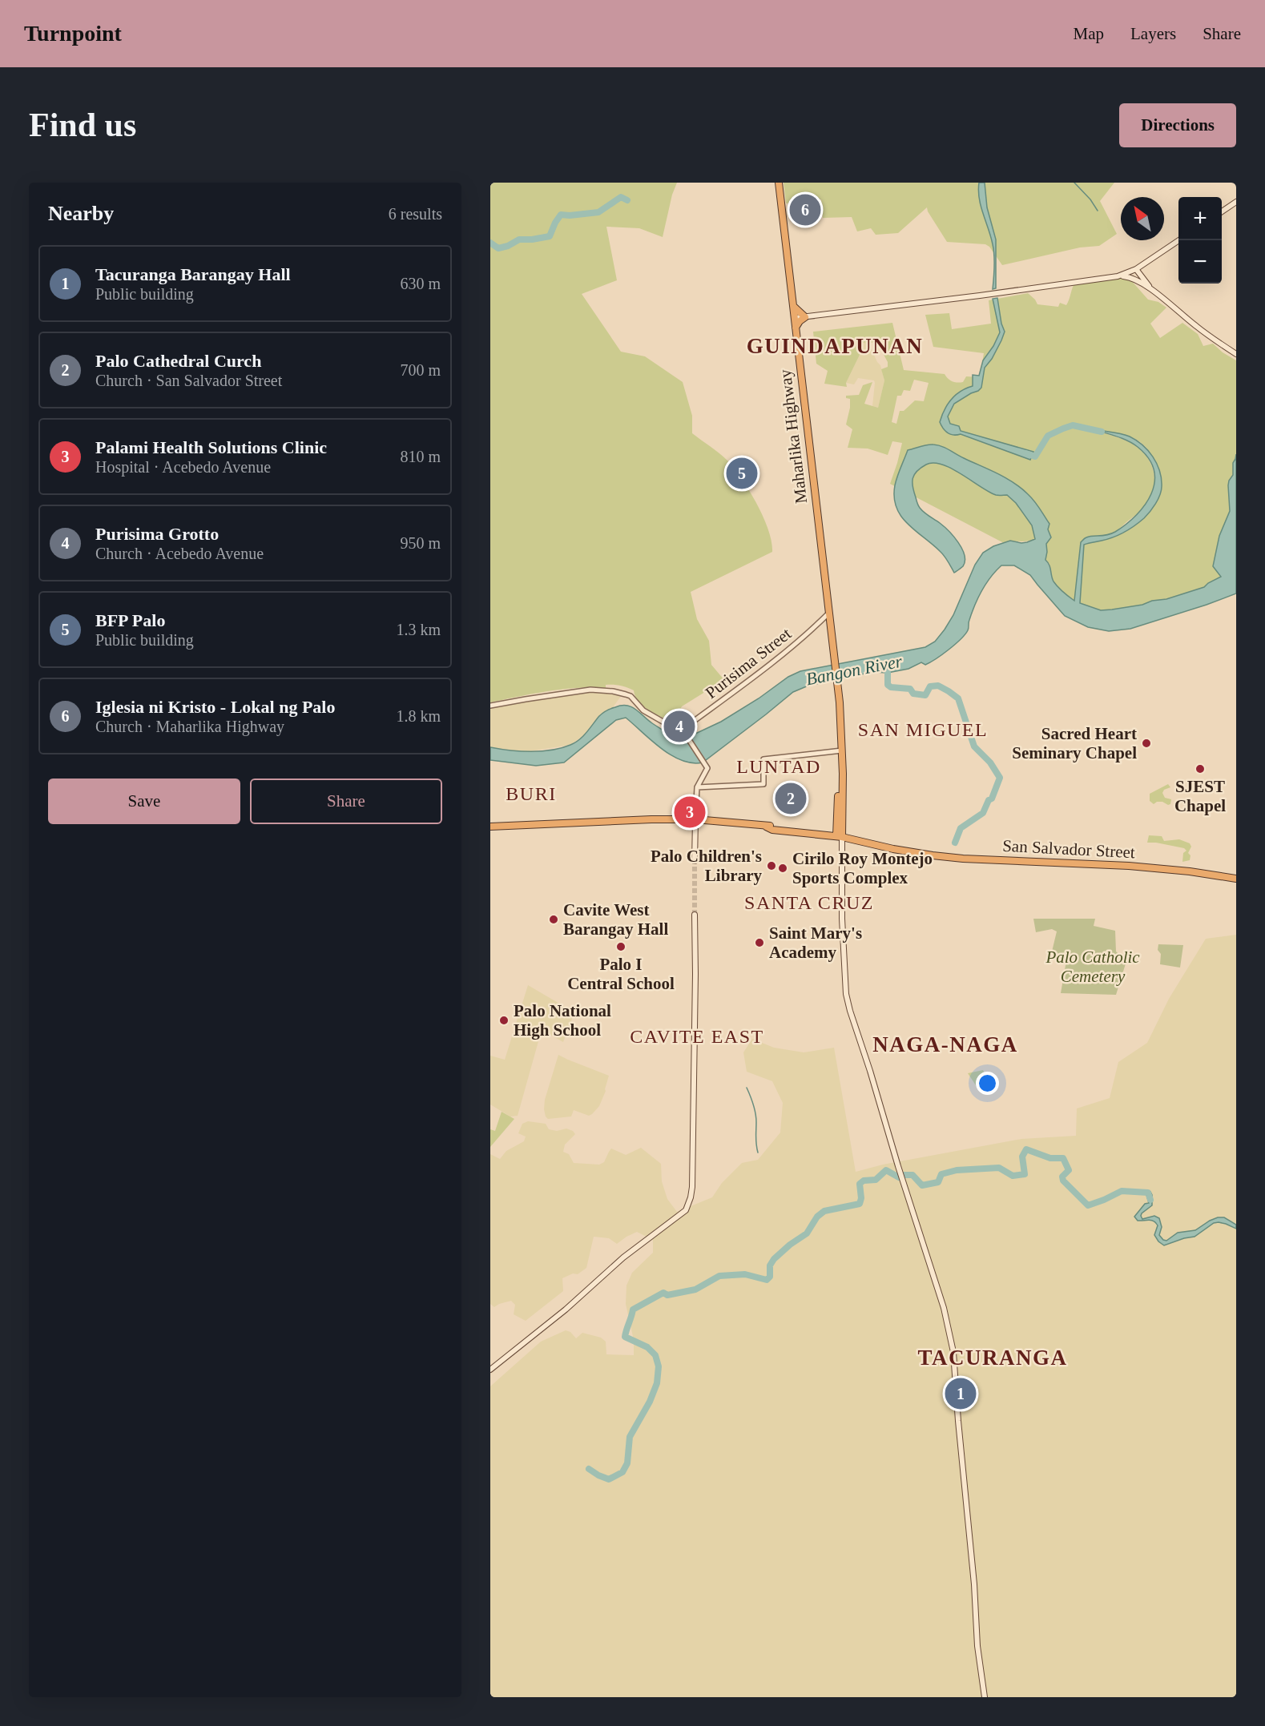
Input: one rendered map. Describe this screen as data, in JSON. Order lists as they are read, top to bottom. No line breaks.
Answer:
{"streets":{"highway":["Maharlika Highway","San Salvador Street"],"street":["Purisima Street"]},"crossings":[["Maharlika Highway","Purisima Street"],["Maharlika Highway","San Salvador Street"]],"districts":["GUINDAPUNAN","SAN MIGUEL","LUNTAD","BURI","SANTA CRUZ","CAVITE EAST","NAGA-NAGA","TACURANGA"],"water":["Bangon River"],"parks":["Palo Catholic Cemetery"],"places":["Sacred Heart Seminary Chapel","SJEST Chapel","Palo Children's Library","Cirilo Roy Montejo Sports Complex","Cavite West Barangay Hall","Saint Mary's Academy","Palo I Central School","Palo National High School"],"north":"top left","page":{"header":"Turnpoint","nav":["Map","Layers","Share"],"buttons":["Directions",["Save","Share"]],"title":"Find us","heading":["Nearby","6 results"],"pins":["6","5","4","2","3","1"],"map_buttons":["+","−"],"list":[{"mark":"1","name":"Tacuranga Barangay Hall","note":"Public building","value":"630 m"},{"mark":"2","name":"Palo Cathedral Curch","note":"Church · San Salvador Street","value":"700 m"},{"mark":"3","name":"Palami Health Solutions Clinic","note":"Hospital · Acebedo Avenue","value":"810 m"},{"mark":"4","name":"Purisima Grotto","note":"Church · Acebedo Avenue","value":"950 m"},{"mark":"5","name":"BFP Palo","note":"Public building","value":"1.3 km"},{"mark":"6","name":"Iglesia ni Kristo - Lokal ng Palo","note":"Church · Maharlika Highway","value":"1.8 km"}]}}
